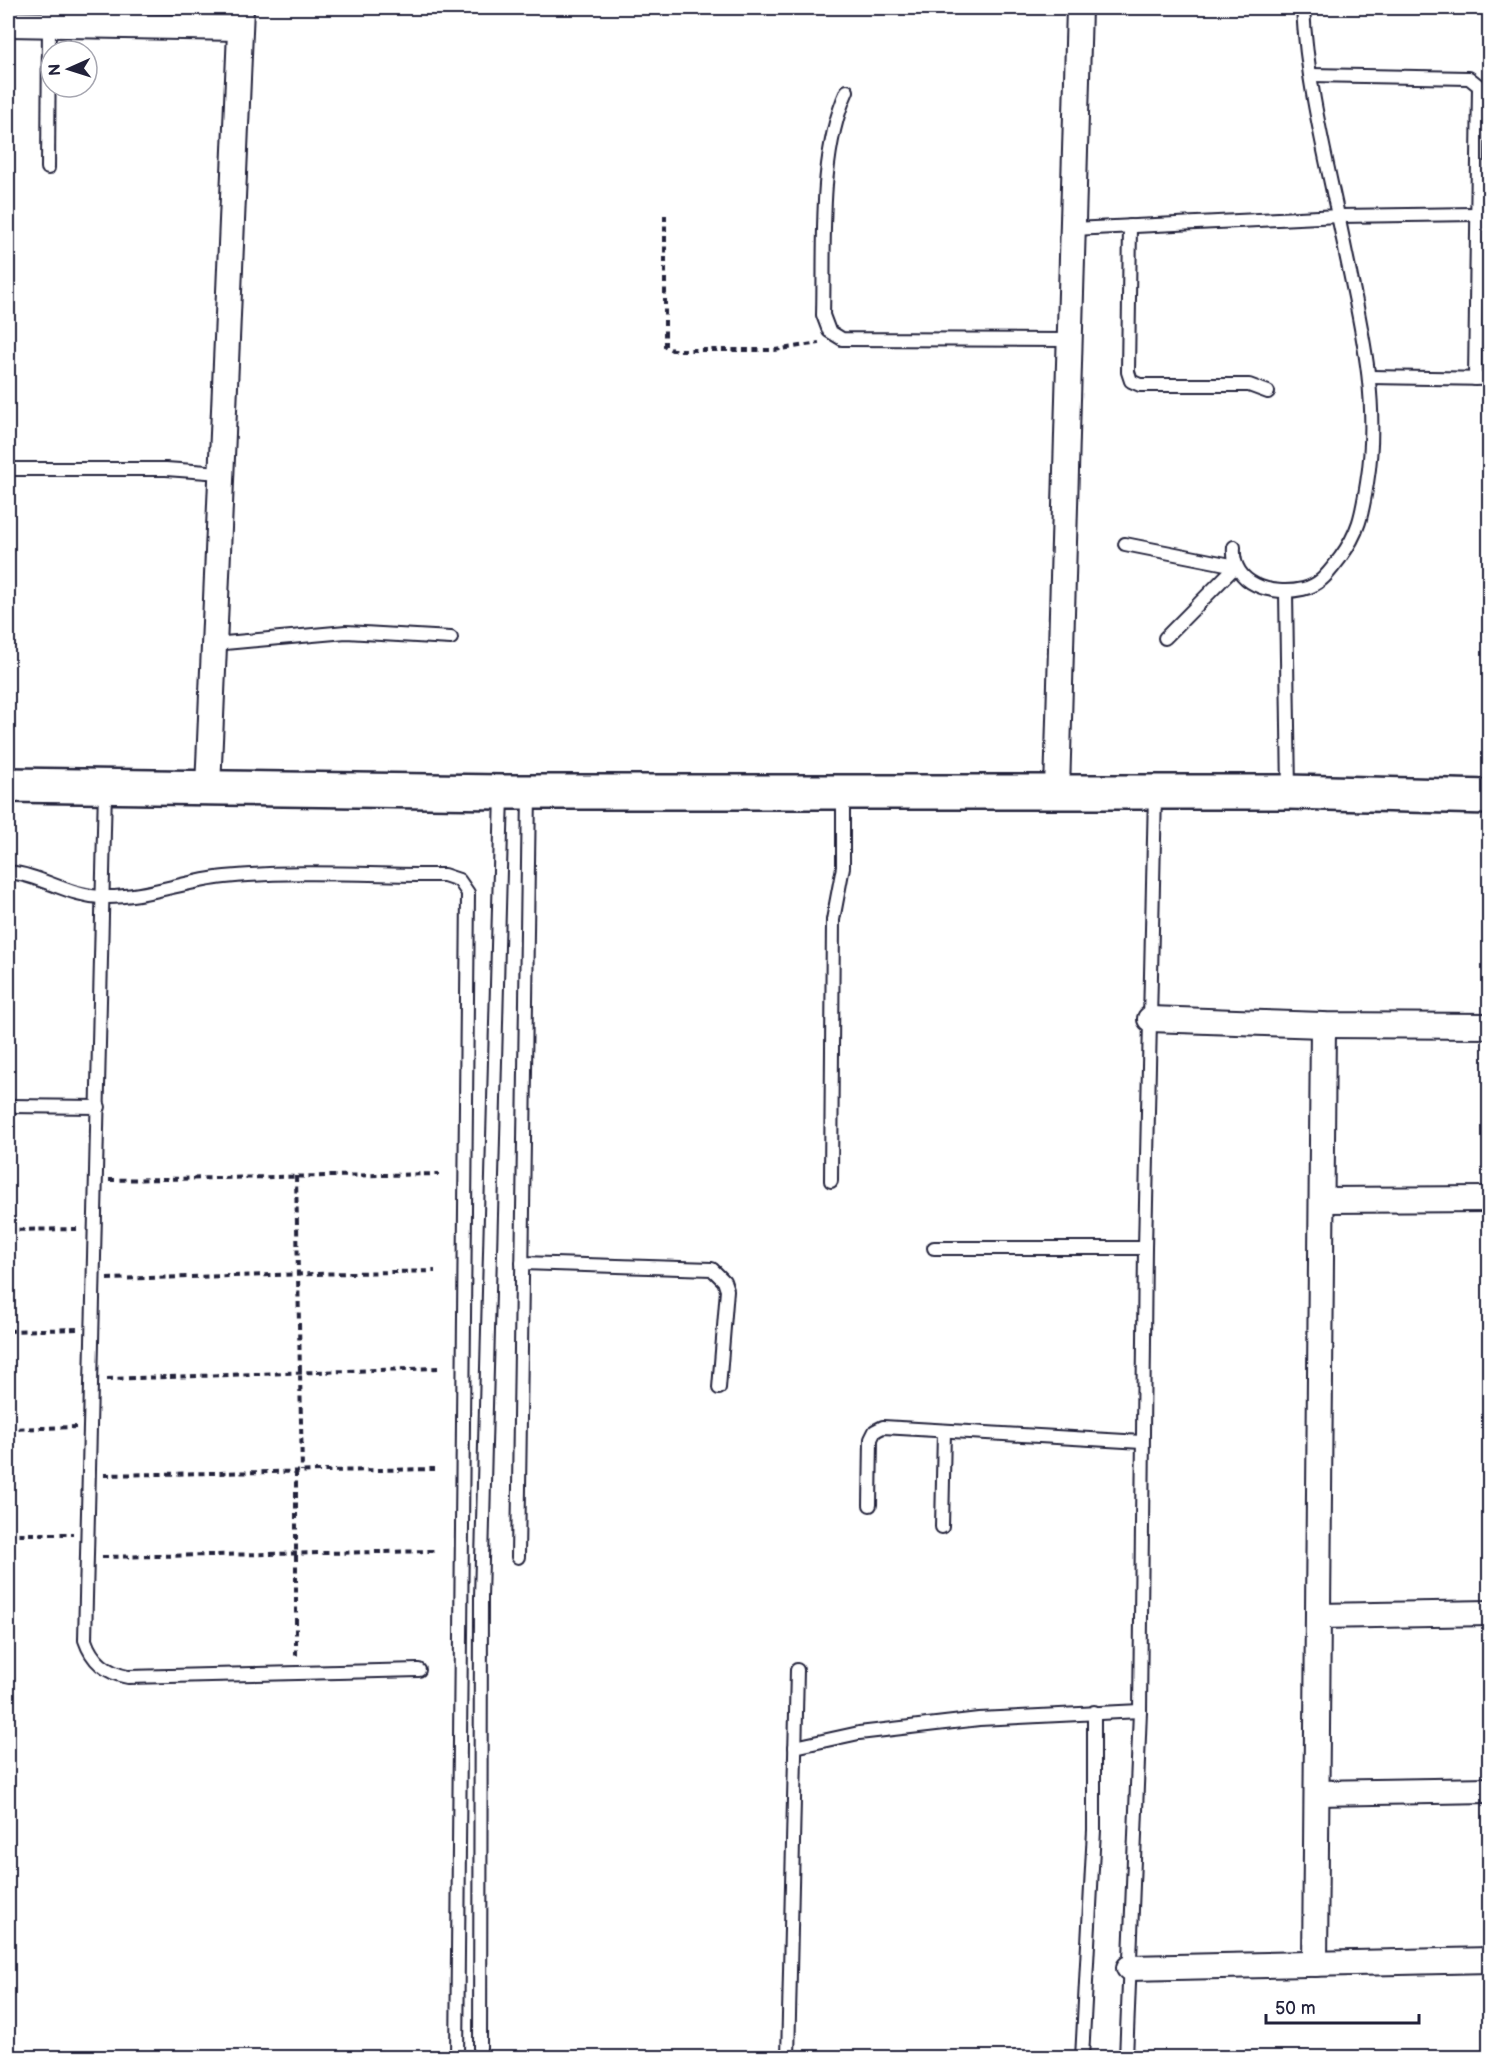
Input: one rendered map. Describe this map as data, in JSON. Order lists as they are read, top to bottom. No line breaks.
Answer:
{"scale_bar":"50 m","north":"left"}
